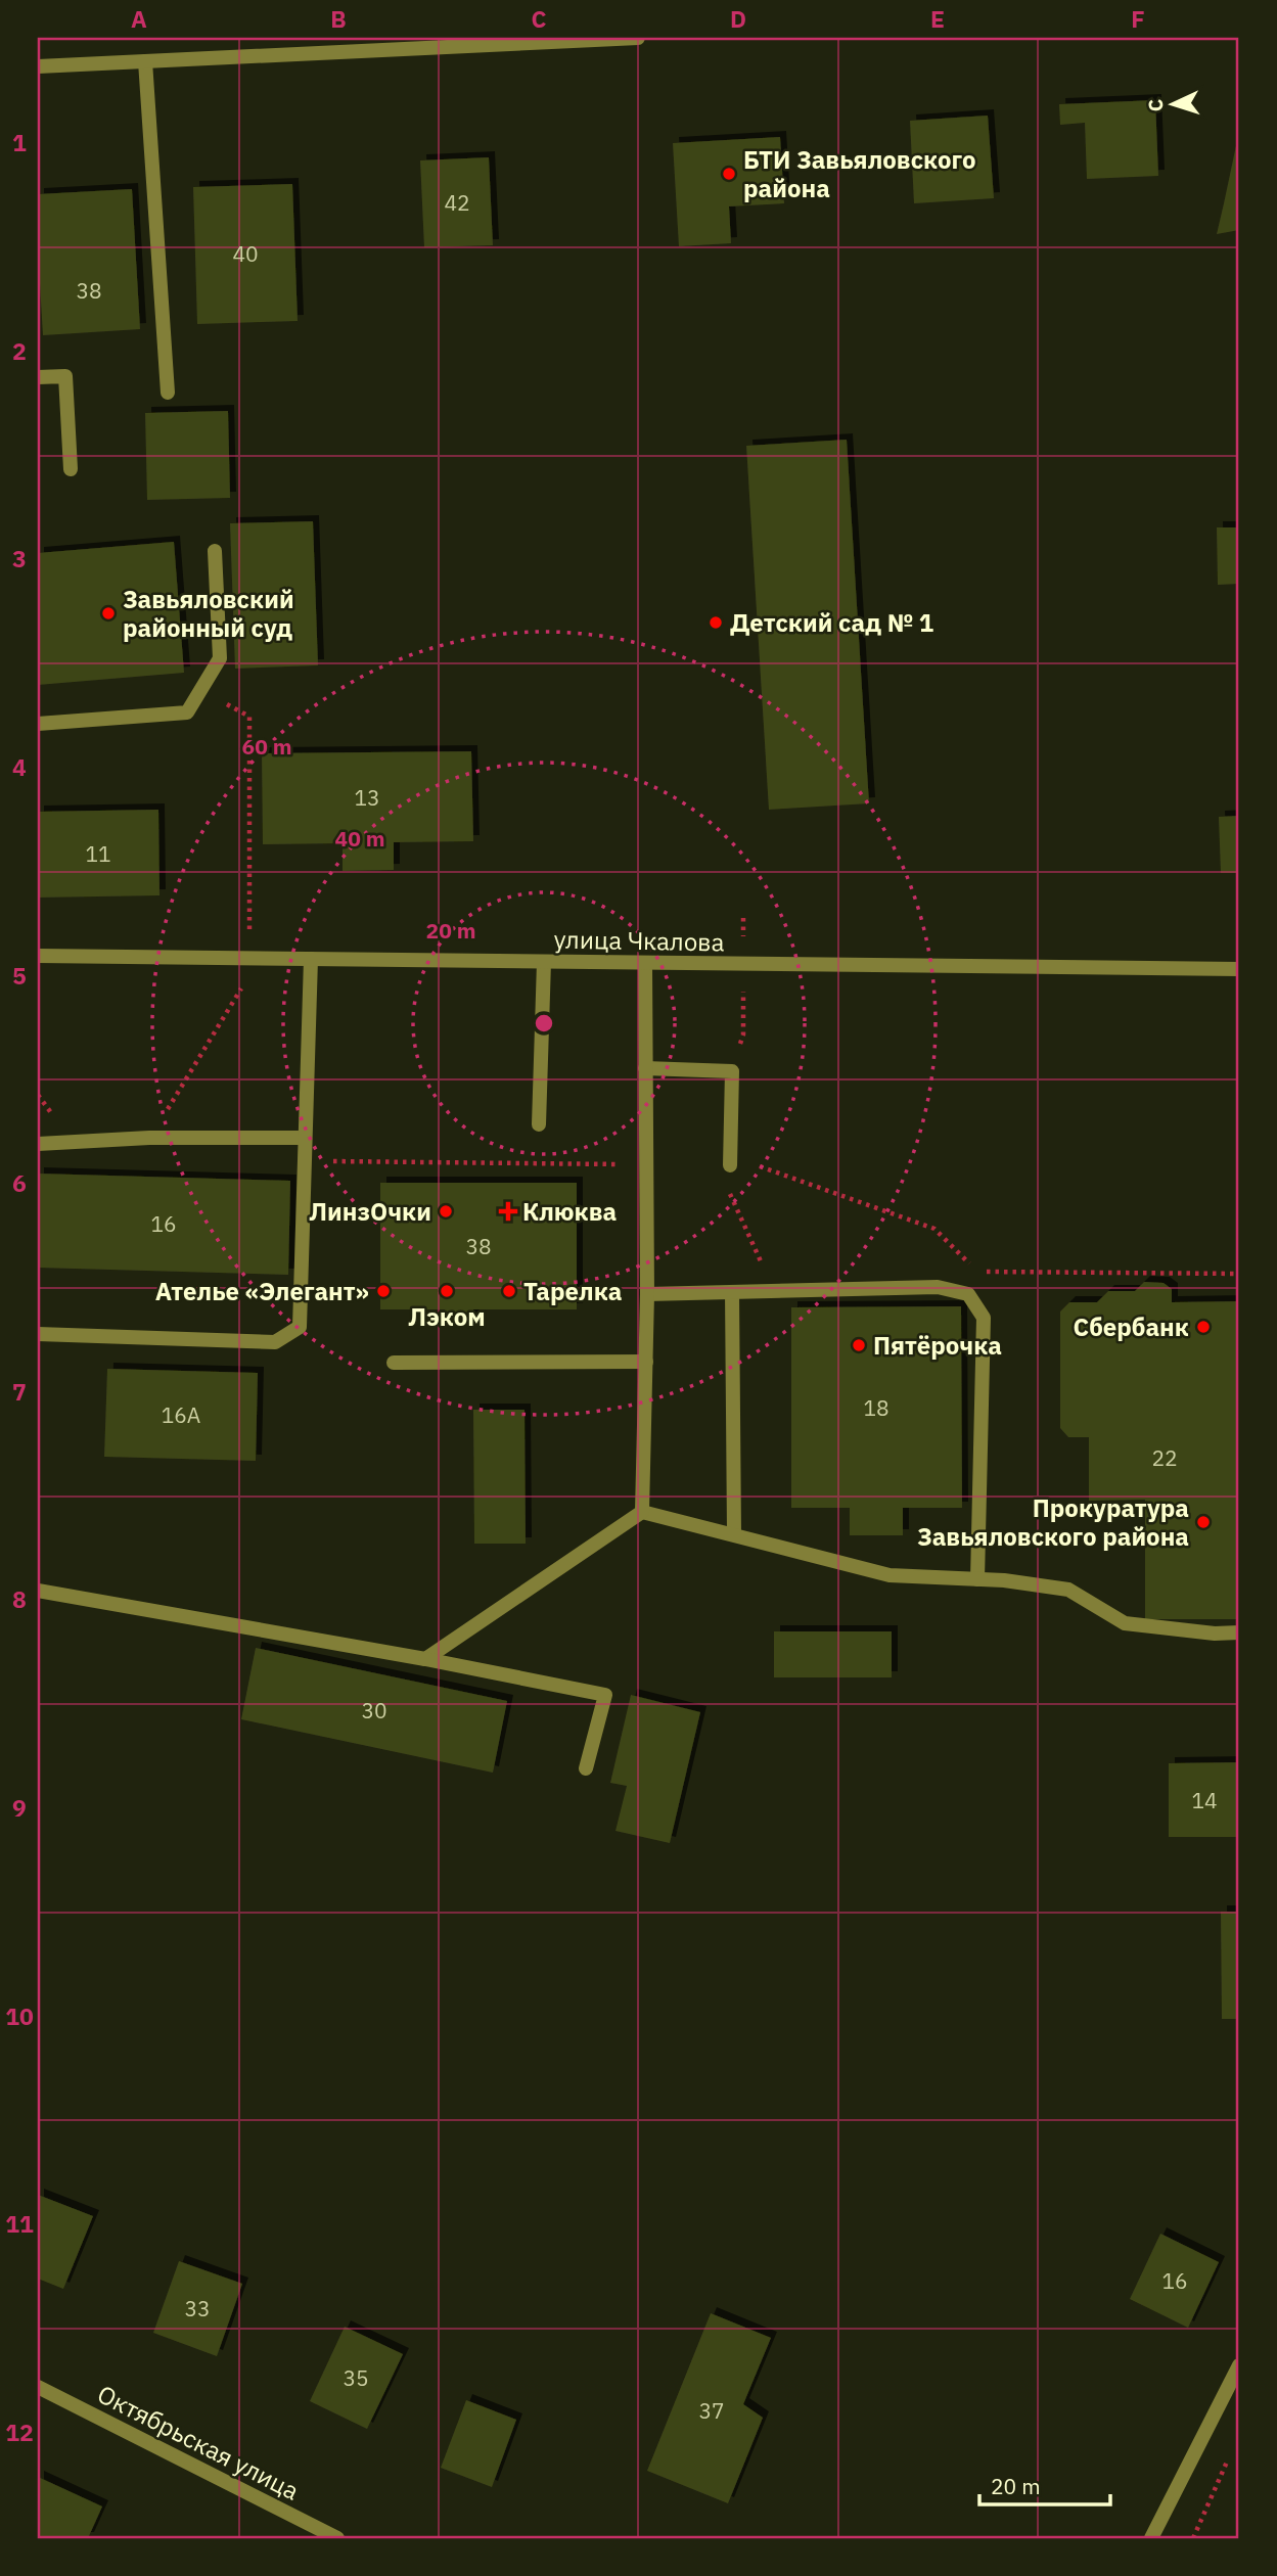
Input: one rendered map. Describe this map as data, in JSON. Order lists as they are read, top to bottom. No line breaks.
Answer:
{"streets":{"street":["улица Чкалова","Октябрьская улица"]},"places":{"other":["БТИ Завьяловского района","Завьяловский районный суд","Детский сад № 1","ЛинзОчки","Ателье «Элегант»","Лэком","Тарелка","Сбербанк","Пятёрочка","Прокуратура Завьяловского района"],"health":["Клюква"]},"house_numbers":["42","40","38","13","11","16","38","18","16А","22","30","14","16","33","35","37"],"scale_bar":"20 m","north":"left","grid":{"columns":["A","B","C","D","E","F"],"rows":["1","2","3","4","5","6","7","8","9","10","11","12"]},"rings":["60 m","40 m","20 m"]}
